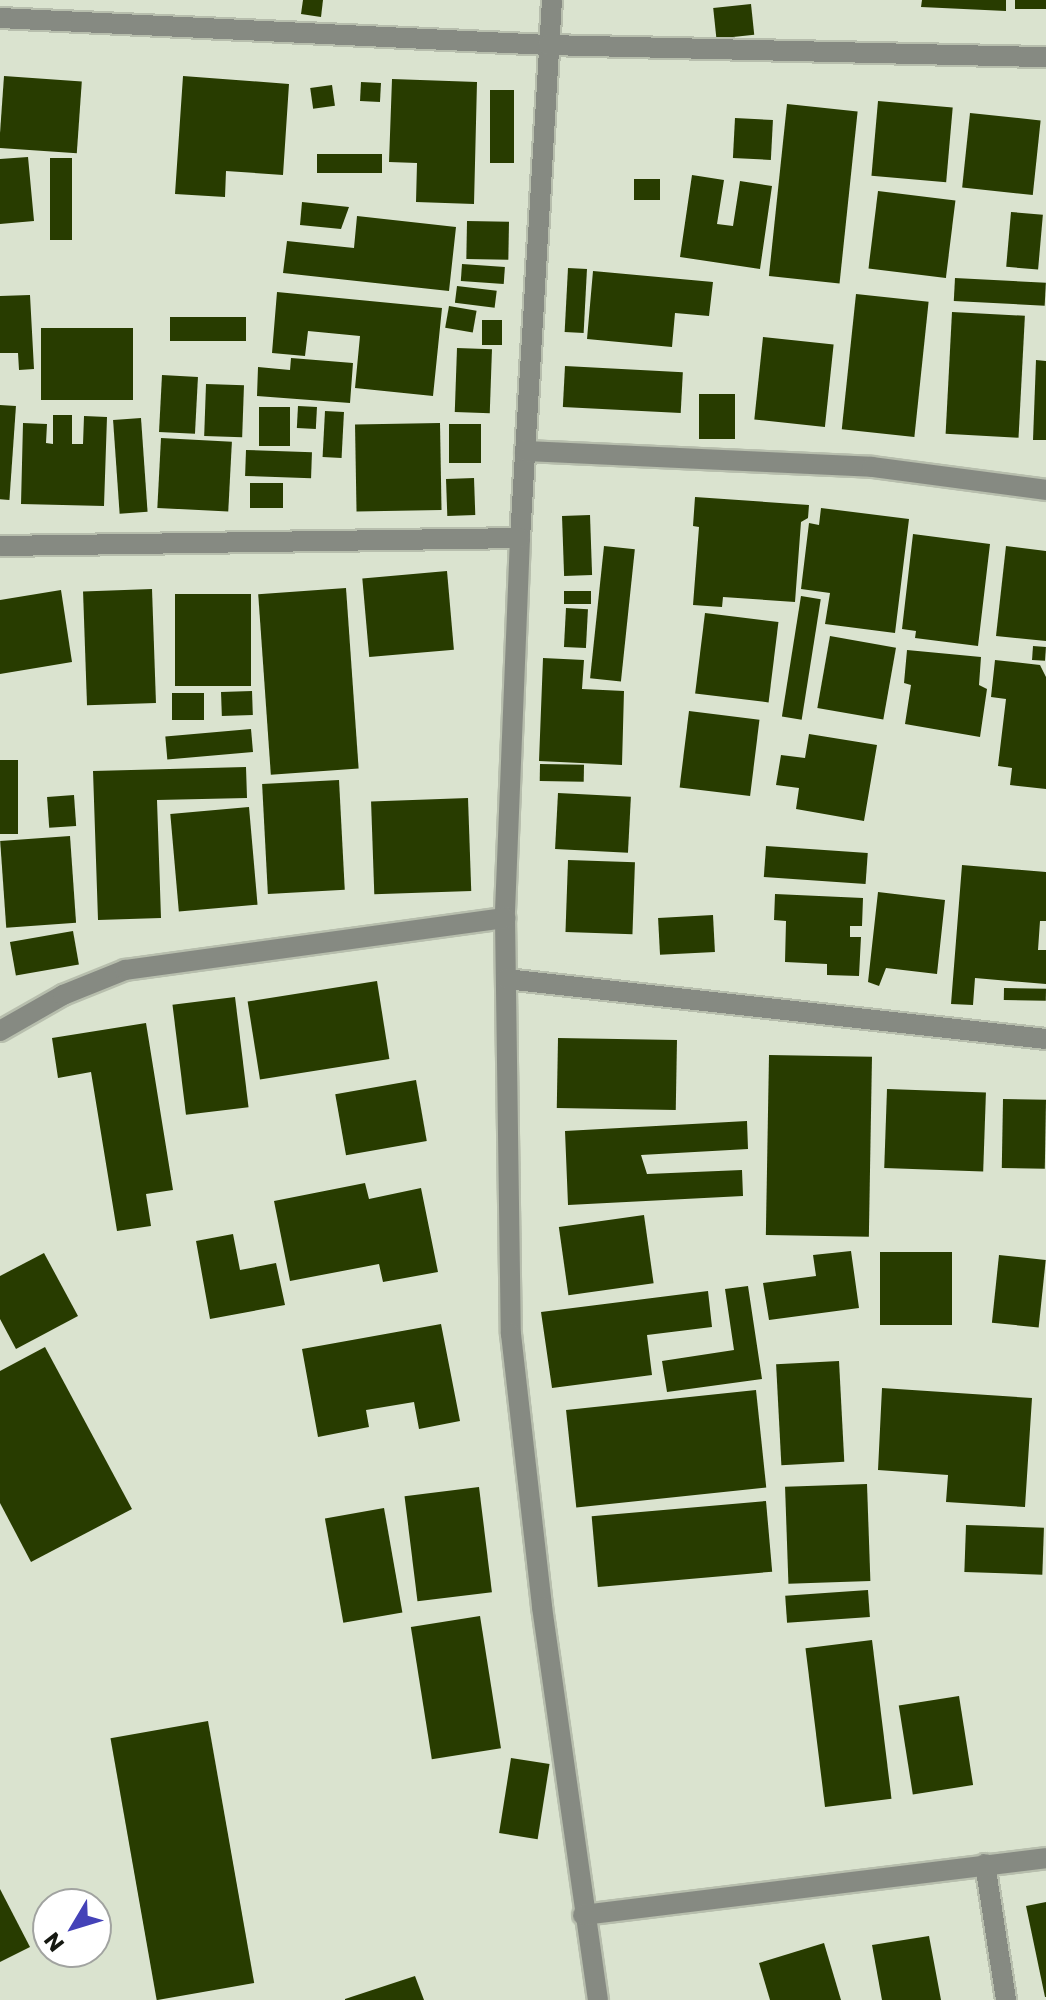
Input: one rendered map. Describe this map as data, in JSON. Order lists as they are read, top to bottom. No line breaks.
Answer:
{"north":"bottom left"}
